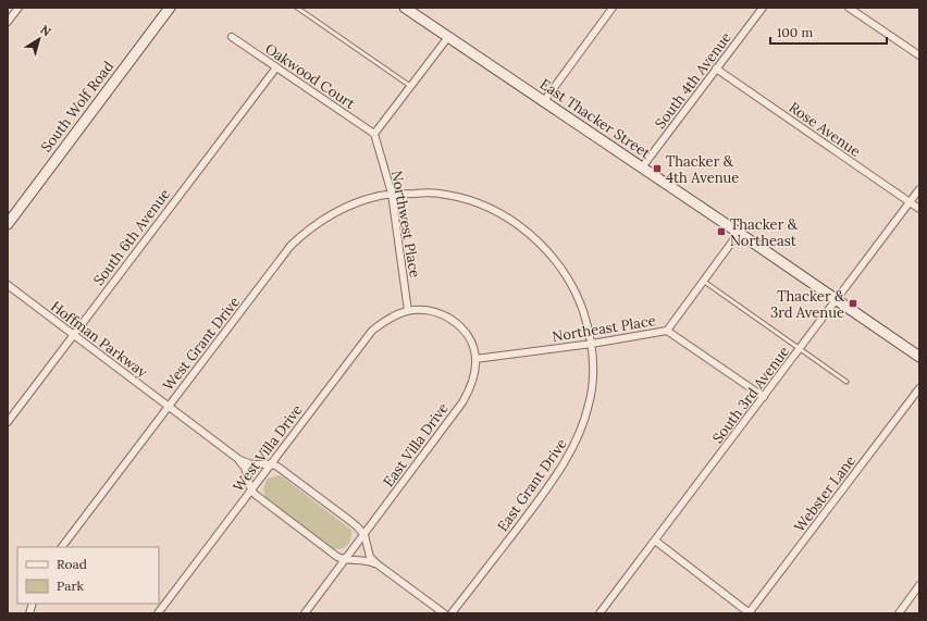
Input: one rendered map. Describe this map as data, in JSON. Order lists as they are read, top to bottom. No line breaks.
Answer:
{"streets":{"street":["Oakwood Court","South 4th Avenue","South Wolf Road","East Thacker Street","Rose Avenue","Northwest Place","South 6th Avenue","Northeast Place","Hoffman Parkway","West Grant Drive","South 3rd Avenue","East Villa Drive","West Villa Drive","East Grant Drive","Webster Lane"]},"crossings":[["Oakwood Court","Northwest Place"],["Oakwood Court","South 6th Avenue"],["South 4th Avenue","East Thacker Street"],["South 4th Avenue","Rose Avenue"],["East Thacker Street","Northeast Place"],["East Thacker Street","South 3rd Avenue"],["Rose Avenue","South 3rd Avenue"],["Northwest Place","West Grant Drive"],["Northwest Place","East Villa Drive"],["Northwest Place","West Villa Drive"],["Northwest Place","East Grant Drive"],["South 6th Avenue","Hoffman Parkway"],["Northeast Place","East Villa Drive"],["Northeast Place","East Grant Drive"],["Hoffman Parkway","West Grant Drive"],["Hoffman Parkway","West Villa Drive"],["West Grant Drive","East Grant Drive"],["East Villa Drive","West Villa Drive"]],"places":{"transit":["Thacker & 4th Avenue","Thacker & Northeast","Thacker & 3rd Avenue"]},"legend":["Road","Park"],"scale_bar":"100 m","north":"top right"}
